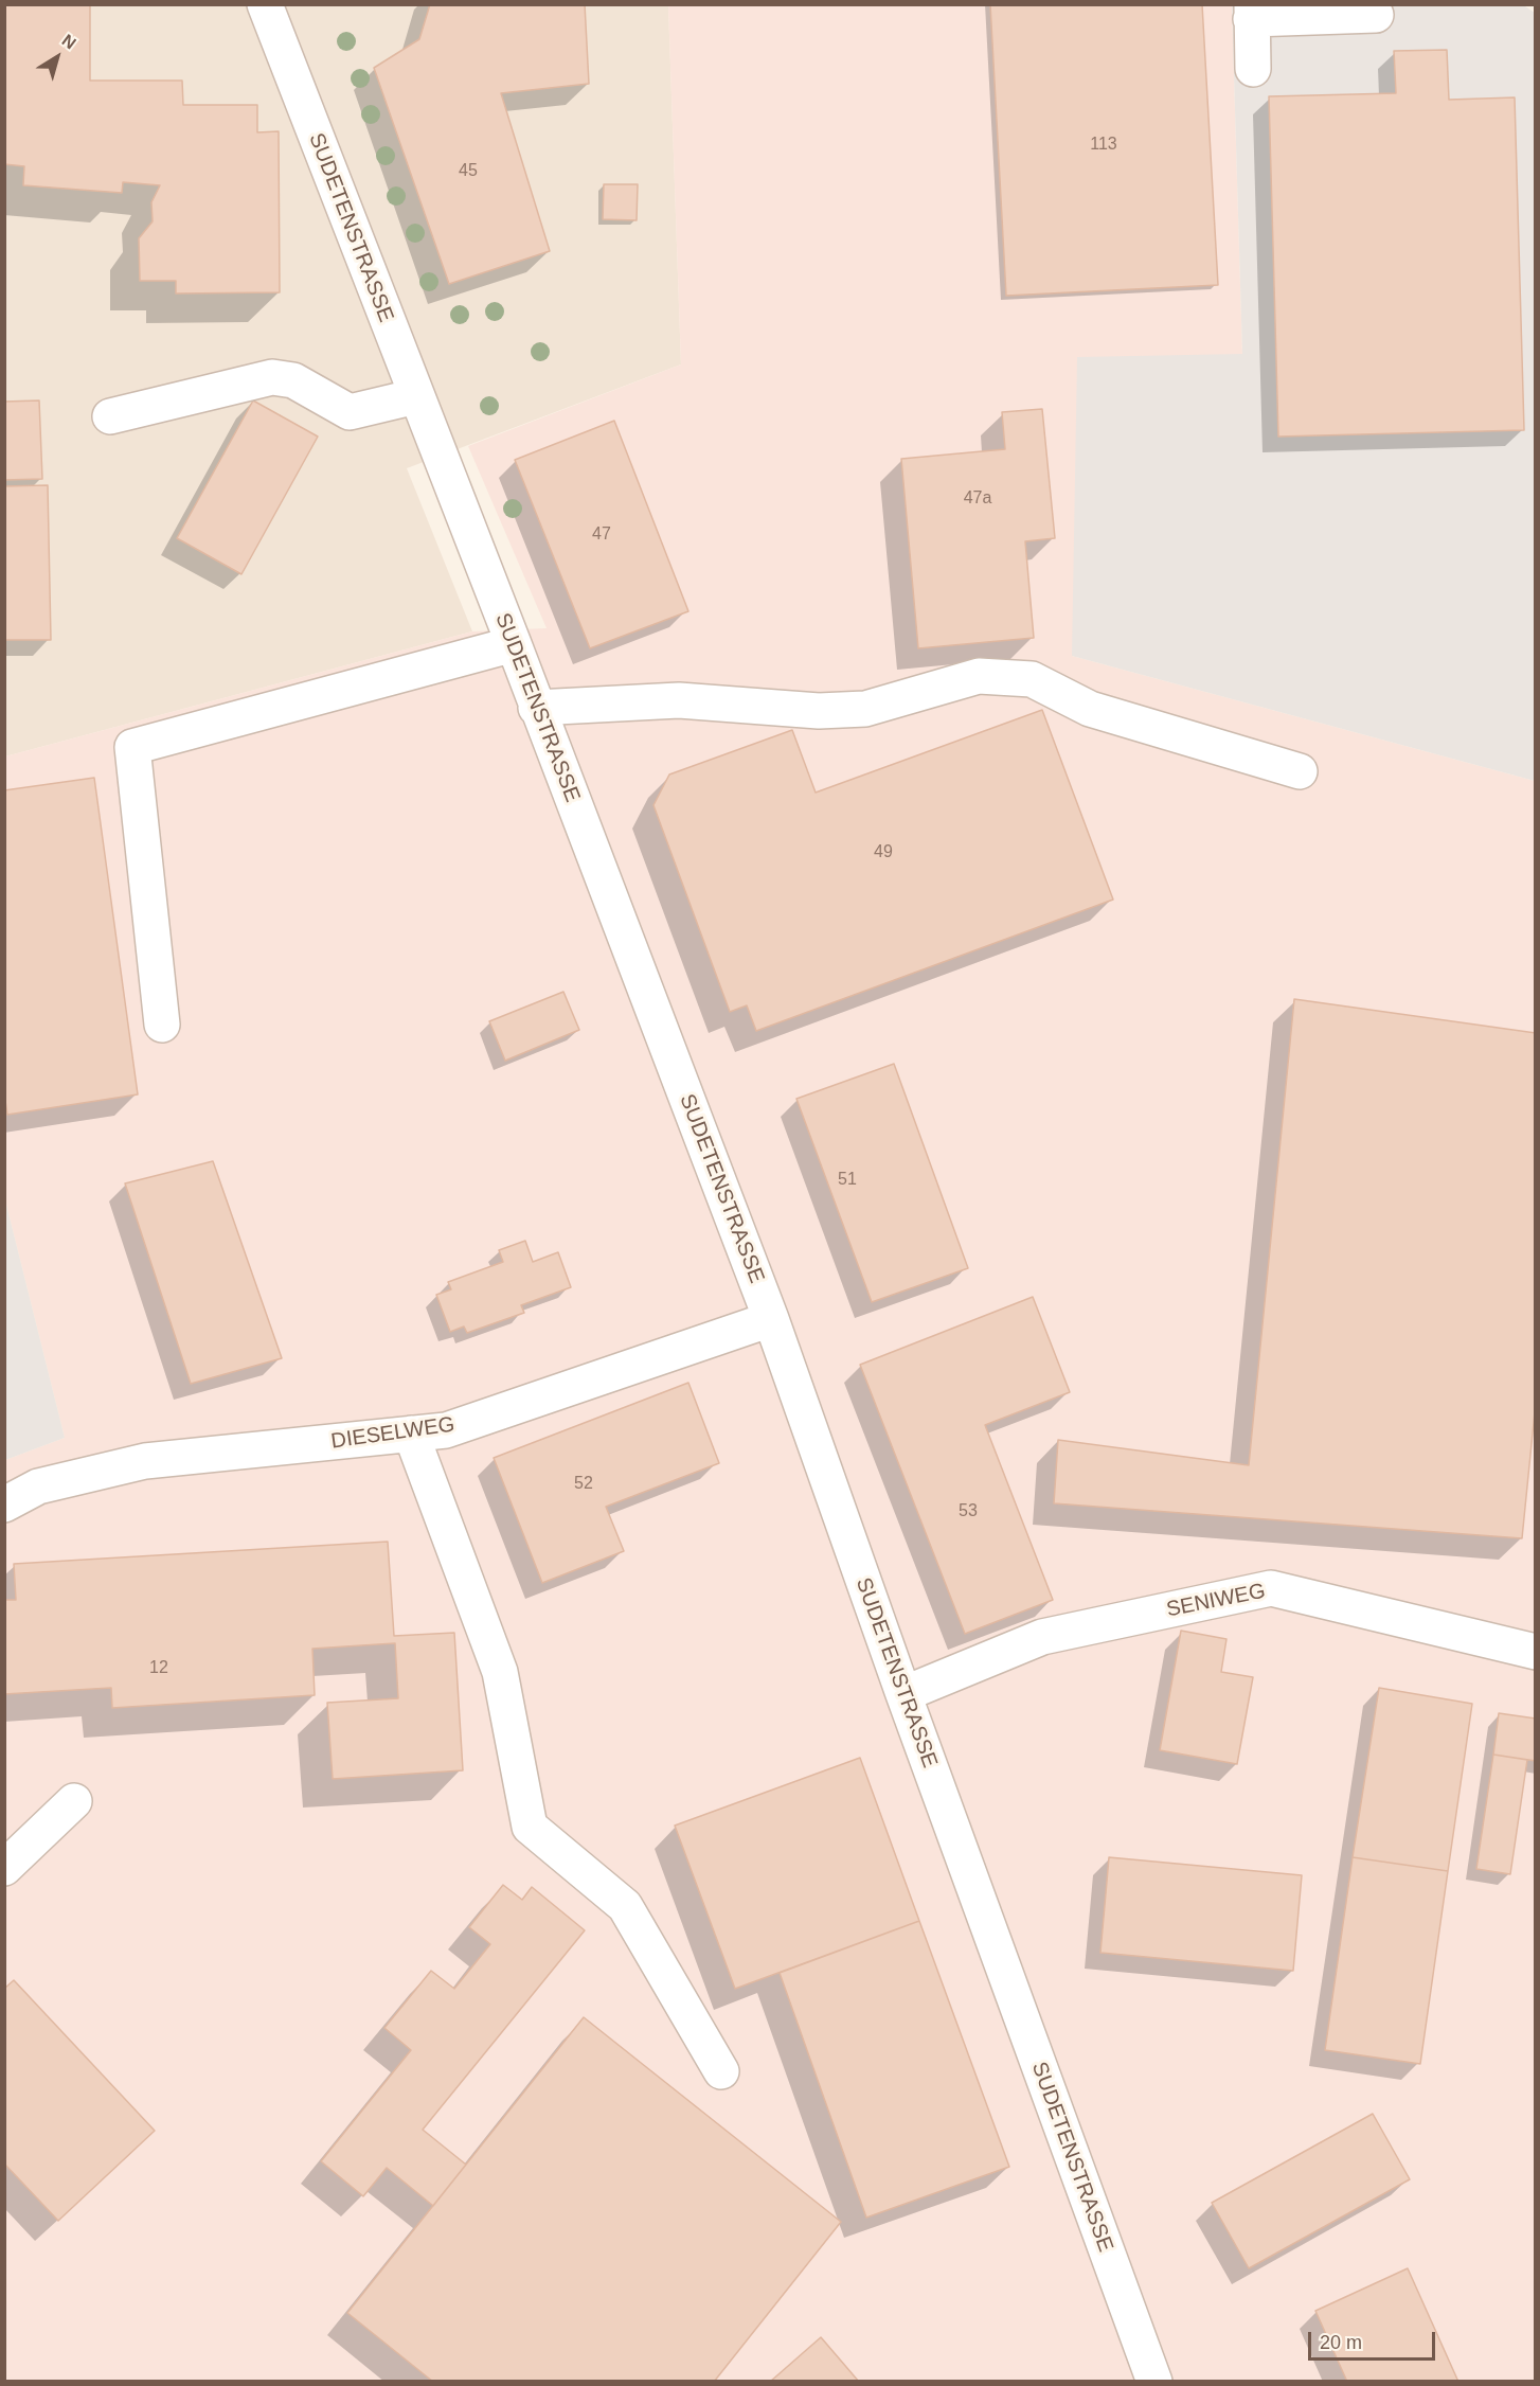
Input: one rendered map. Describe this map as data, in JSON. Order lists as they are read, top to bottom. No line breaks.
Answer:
{"streets":{"street":["SUDETENSTRASSE","DIESELWEG","SENIWEG"]},"crossings":[["SUDETENSTRASSE","DIESELWEG"],["SUDETENSTRASSE","SENIWEG"]],"house_numbers":["113","45","47a","47","49","51","52","53","12"],"scale_bar":"20 m","north":"top right"}
